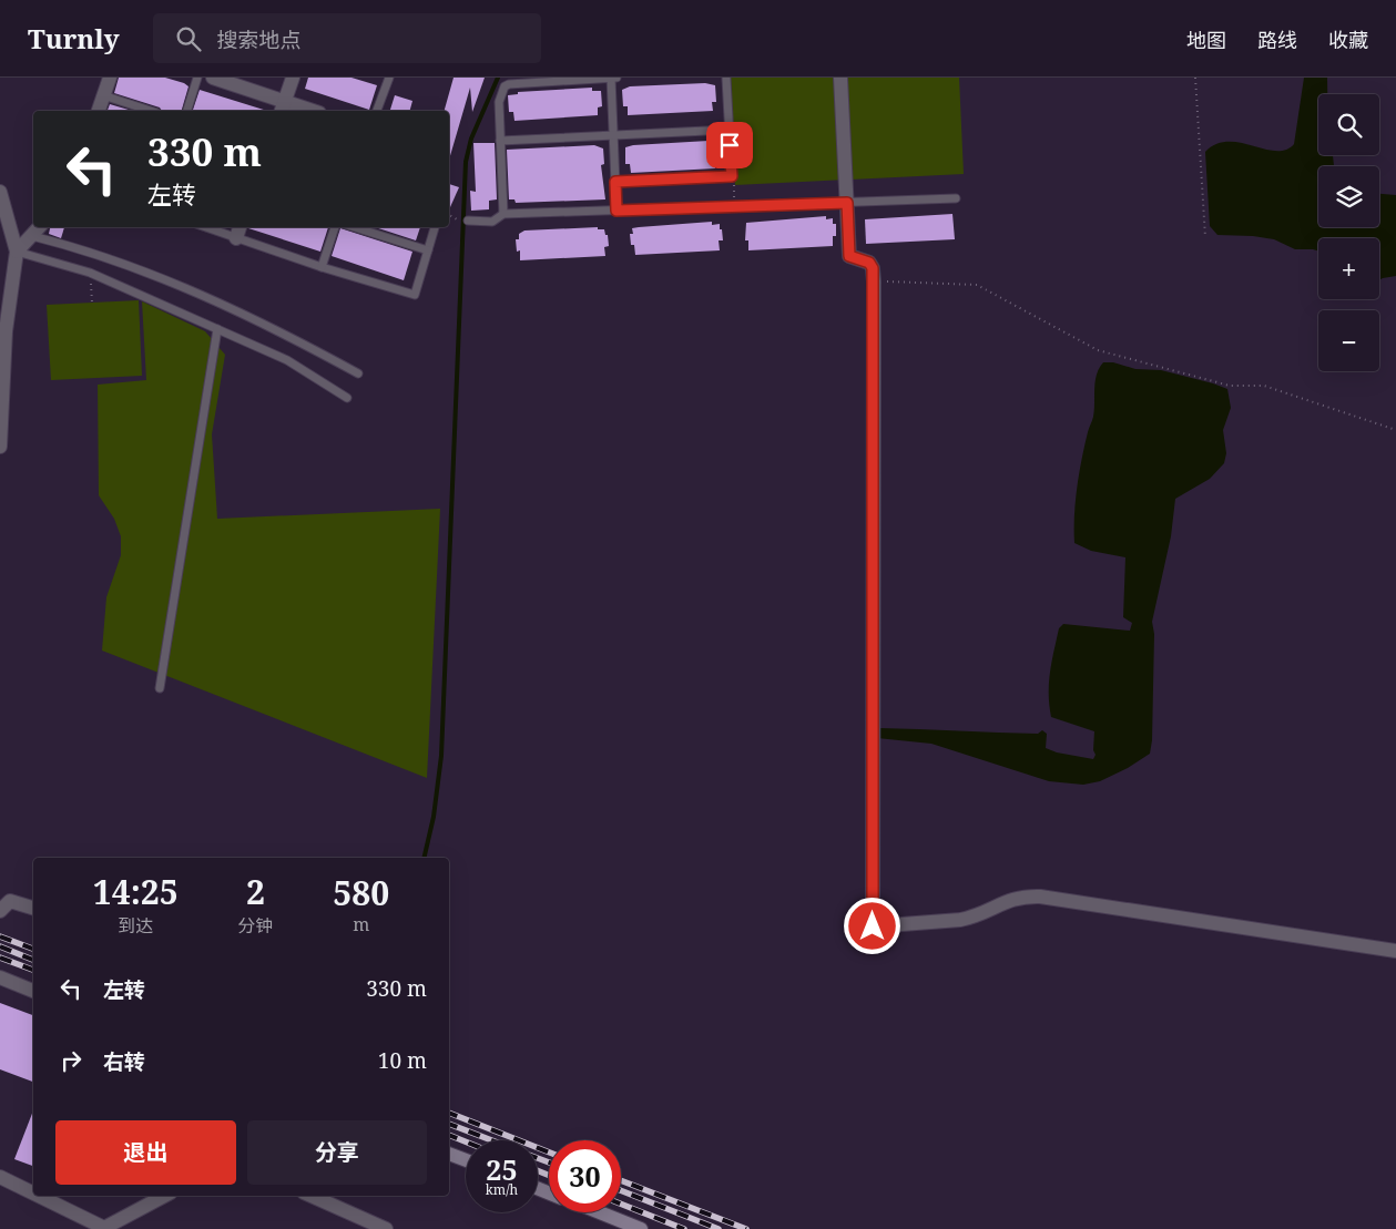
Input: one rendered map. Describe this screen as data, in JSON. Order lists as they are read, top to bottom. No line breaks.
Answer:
{"page":{"header":"Turnly","search":"搜索地点","nav":["地图","路线","收藏"],"map_buttons":["+","−"],"turn":["330 m","左转"],"eta":["14:25","到达","2","分钟","580","m"],"list":[{"name":"左转","value":"330 m"},{"name":"右转","value":"10 m"}],"buttons":["退出","分享"],"speed":"25 km/h","limit":"30"}}
